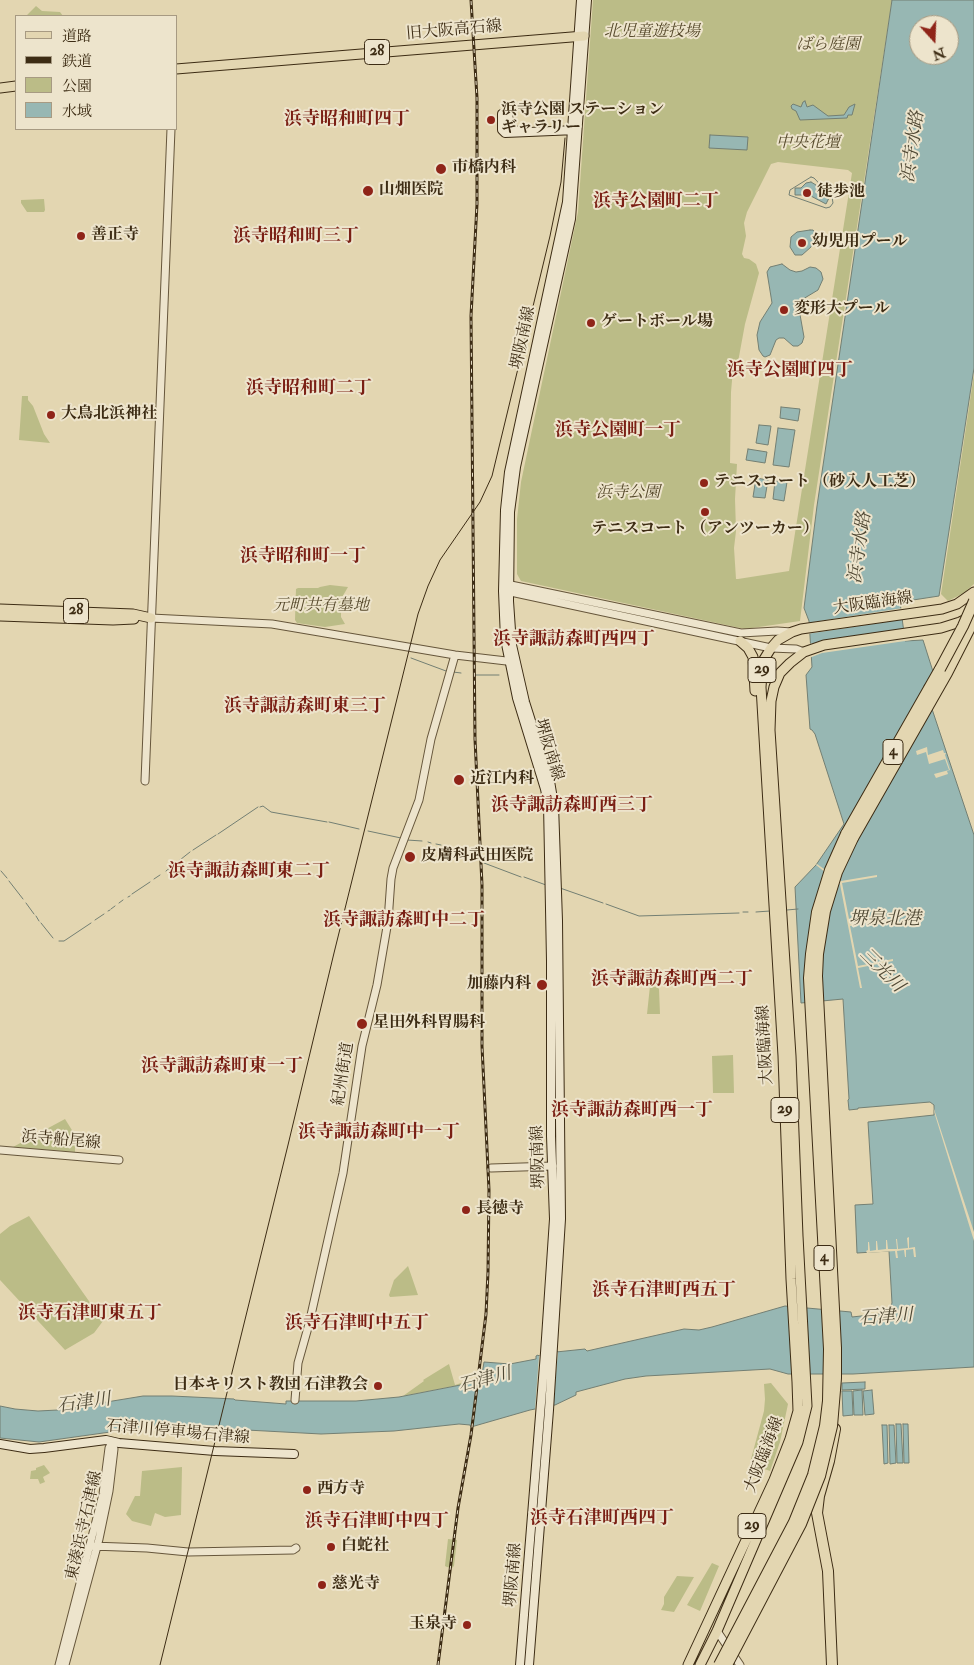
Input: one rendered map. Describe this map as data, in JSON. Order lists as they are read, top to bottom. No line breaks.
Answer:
{"streets":{"highway":["4"],"main road":["旧大阪高石線","28","堺阪南線","大阪臨海線","29","石津川停車場石津線"],"street":["紀州街道","浜寺船尾線","東湊浜寺石津線"]},"crossings":[["旧大阪高石線","堺阪南線"],["石津川停車場石津線","東湊浜寺石津線"]],"districts":["浜寺昭和町四丁","浜寺公園町二丁","浜寺昭和町三丁","浜寺公園町四丁","浜寺昭和町二丁","浜寺公園町一丁","浜寺昭和町一丁","浜寺諏訪森町西四丁","浜寺諏訪森町東三丁","浜寺諏訪森町西三丁","浜寺諏訪森町東二丁","浜寺諏訪森町中二丁","浜寺諏訪森町西二丁","浜寺諏訪森町東一丁","浜寺諏訪森町西一丁","浜寺諏訪森町中一丁","浜寺石津町西五丁","浜寺石津町東五丁","浜寺石津町中五丁","浜寺石津町西四丁","浜寺石津町中四丁"],"water":["浜寺水路","堺泉北港","三光川","石津川"],"parks":["北児童遊技場","ばら庭園","中央花壇","浜寺公園","元町共有墓地"],"places":["浜寺公園 ステーション ギャラリー","市橋内科","山畑医院","徒歩池","善正寺","幼児用プール","変形大プール","ゲートボール場","大鳥北浜神社","テニスコート （砂入人工芝）","テニスコート （アンツーカー）","近江内科","皮膚科武田医院","加藤内科","星田外科胃腸科","長徳寺","日本キリスト教団 石津教会","西方寺","白蛇社","慈光寺","玉泉寺"],"legend":["道路","鉄道","公園","水域"],"north":"bottom"}
